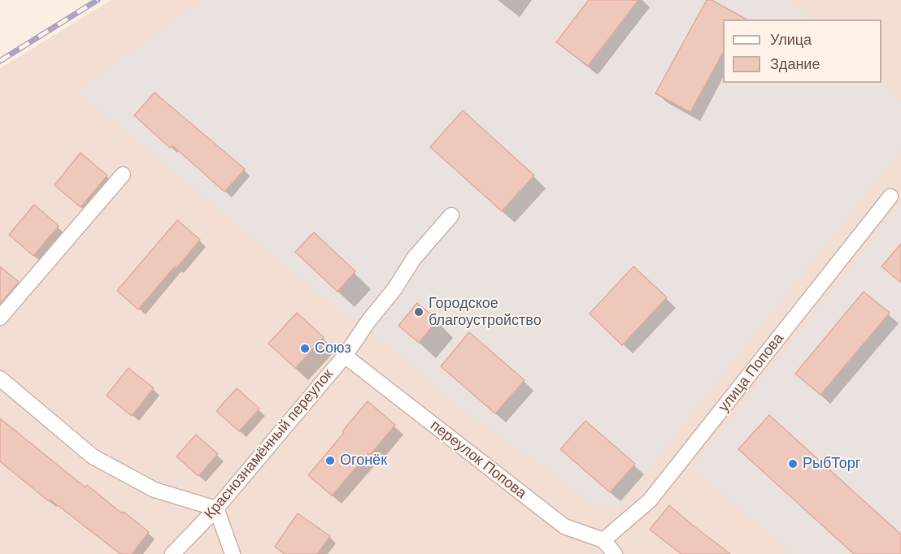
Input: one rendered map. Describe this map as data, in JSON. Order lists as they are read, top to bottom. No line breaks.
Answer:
{"streets":{"street":["улица Попова","Краснознамённый переулок","переулок Попова"]},"crossings":[["улица Попова","переулок Попова"],["Краснознамённый переулок","переулок Попова"]],"places":["Городское благоустройство","Союз","Огонёк","РыбТорг"],"legend":["Улица","Здание"]}
